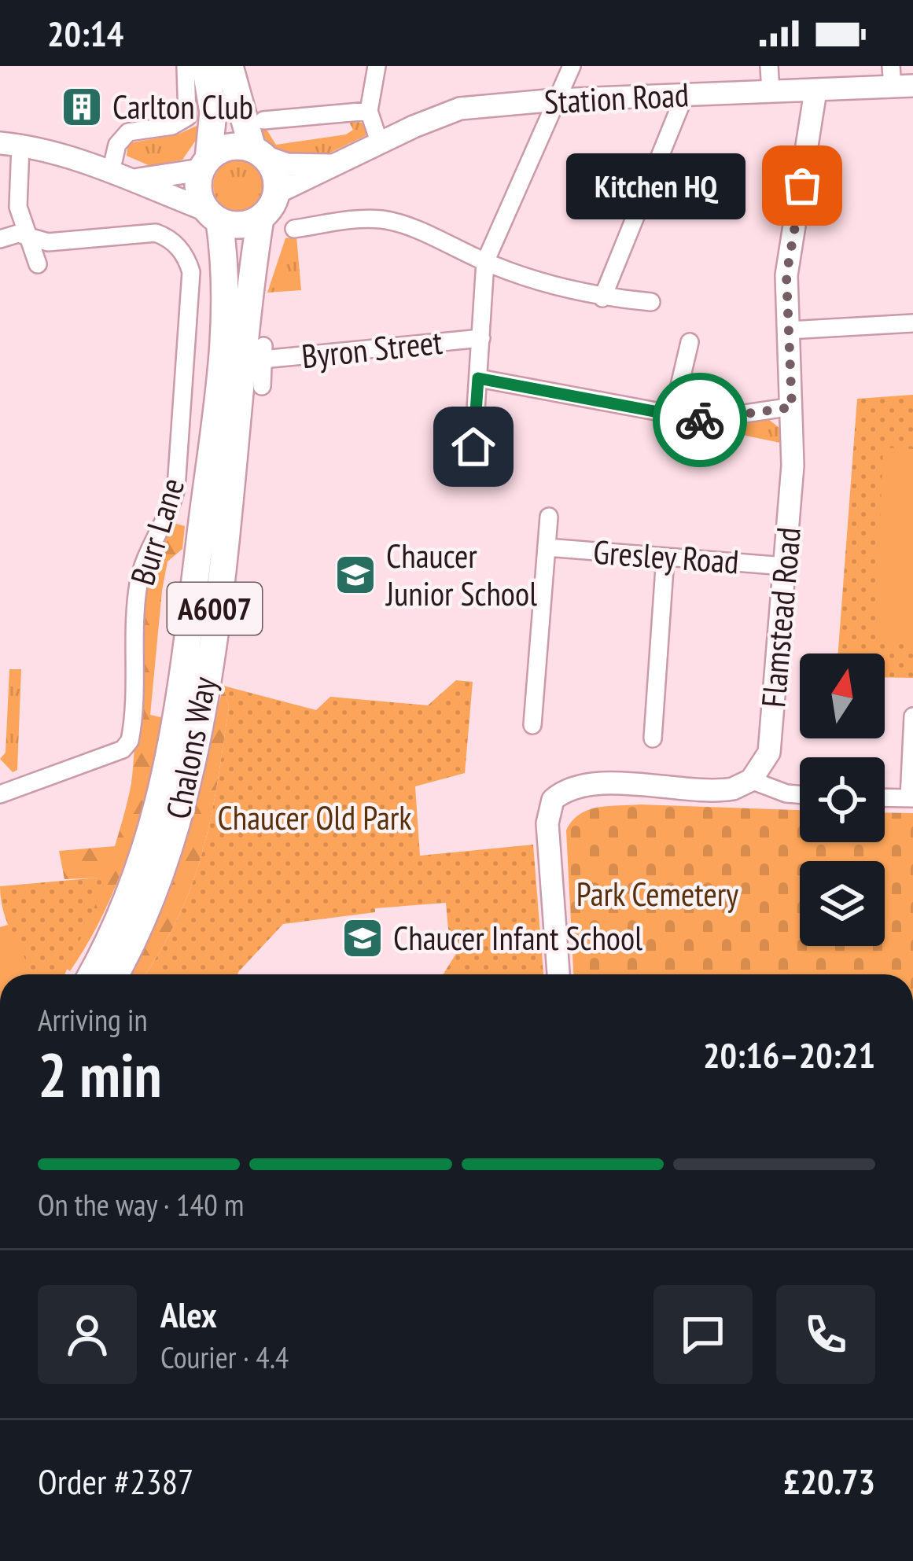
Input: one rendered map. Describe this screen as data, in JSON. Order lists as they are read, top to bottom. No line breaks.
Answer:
{"streets":{"main road":["A6007","Chalons Way"],"street":["Station Road","Byron Street","Burr Lane","Gresley Road","Flamstead Road"]},"crossings":[["Station Road","Flamstead Road"],["Station Road","Chalons Way"],["Gresley Road","Flamstead Road"]],"parks":["Chaucer Old Park","Park Cemetery"],"places":{"building":["Carlton Club"],"other":["Kitchen HQ"],"school or university":["Chaucer Junior School","Chaucer Infant School"]},"north":"top","page":{"status":"20:14","bubble":"Kitchen HQ","heading":["2 min","Arriving in","20:16–20:21"],"panel":["Alex","Courier · 4.4","Order #2387","£20.73"],"bar":"On the way · 140 m"}}
